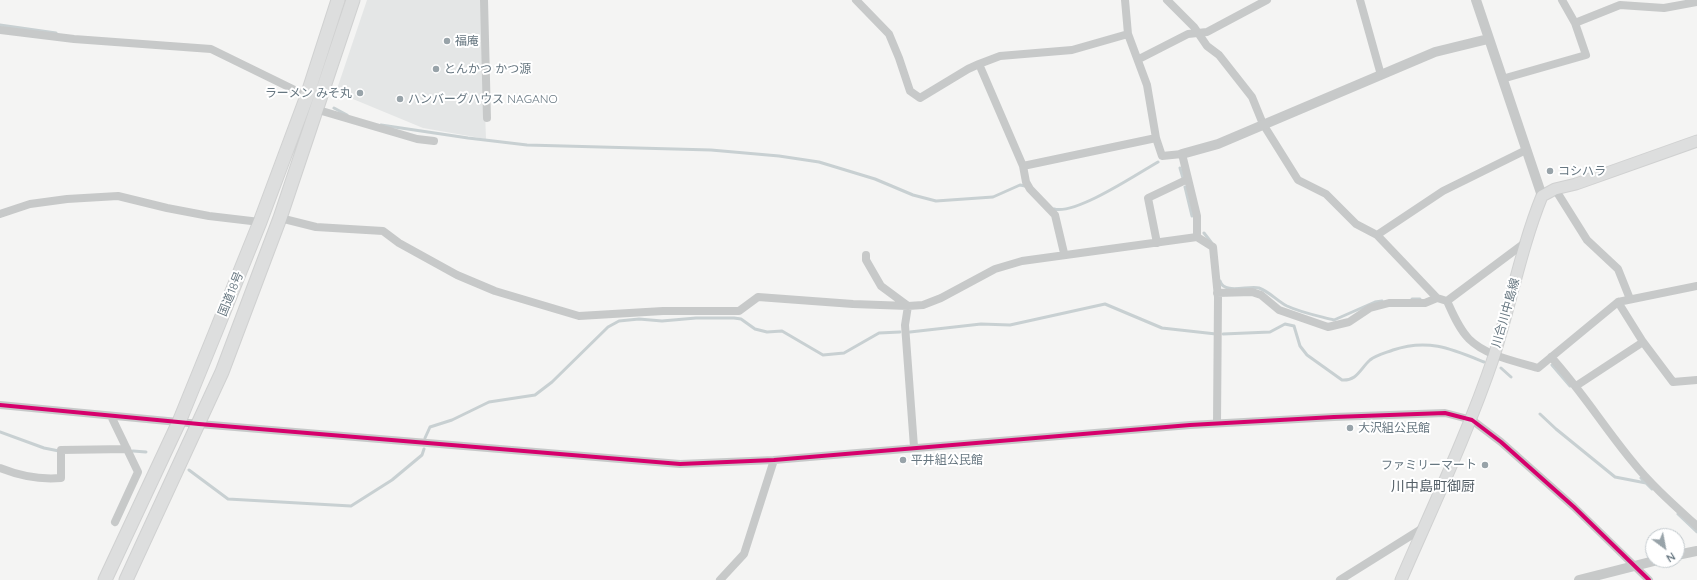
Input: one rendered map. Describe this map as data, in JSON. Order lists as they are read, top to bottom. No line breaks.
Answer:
{"streets":{"highway":["国道18号"],"main road":["川合川中島線"]},"districts":["川中島町御厨"],"places":["福庵","とんかつ かつ源","ラーメン みそ丸","ハンバーグハウス NAGANO","コシハラ","大沢組公民館","平井組公民館","ファミリーマート"],"north":"bottom right"}
